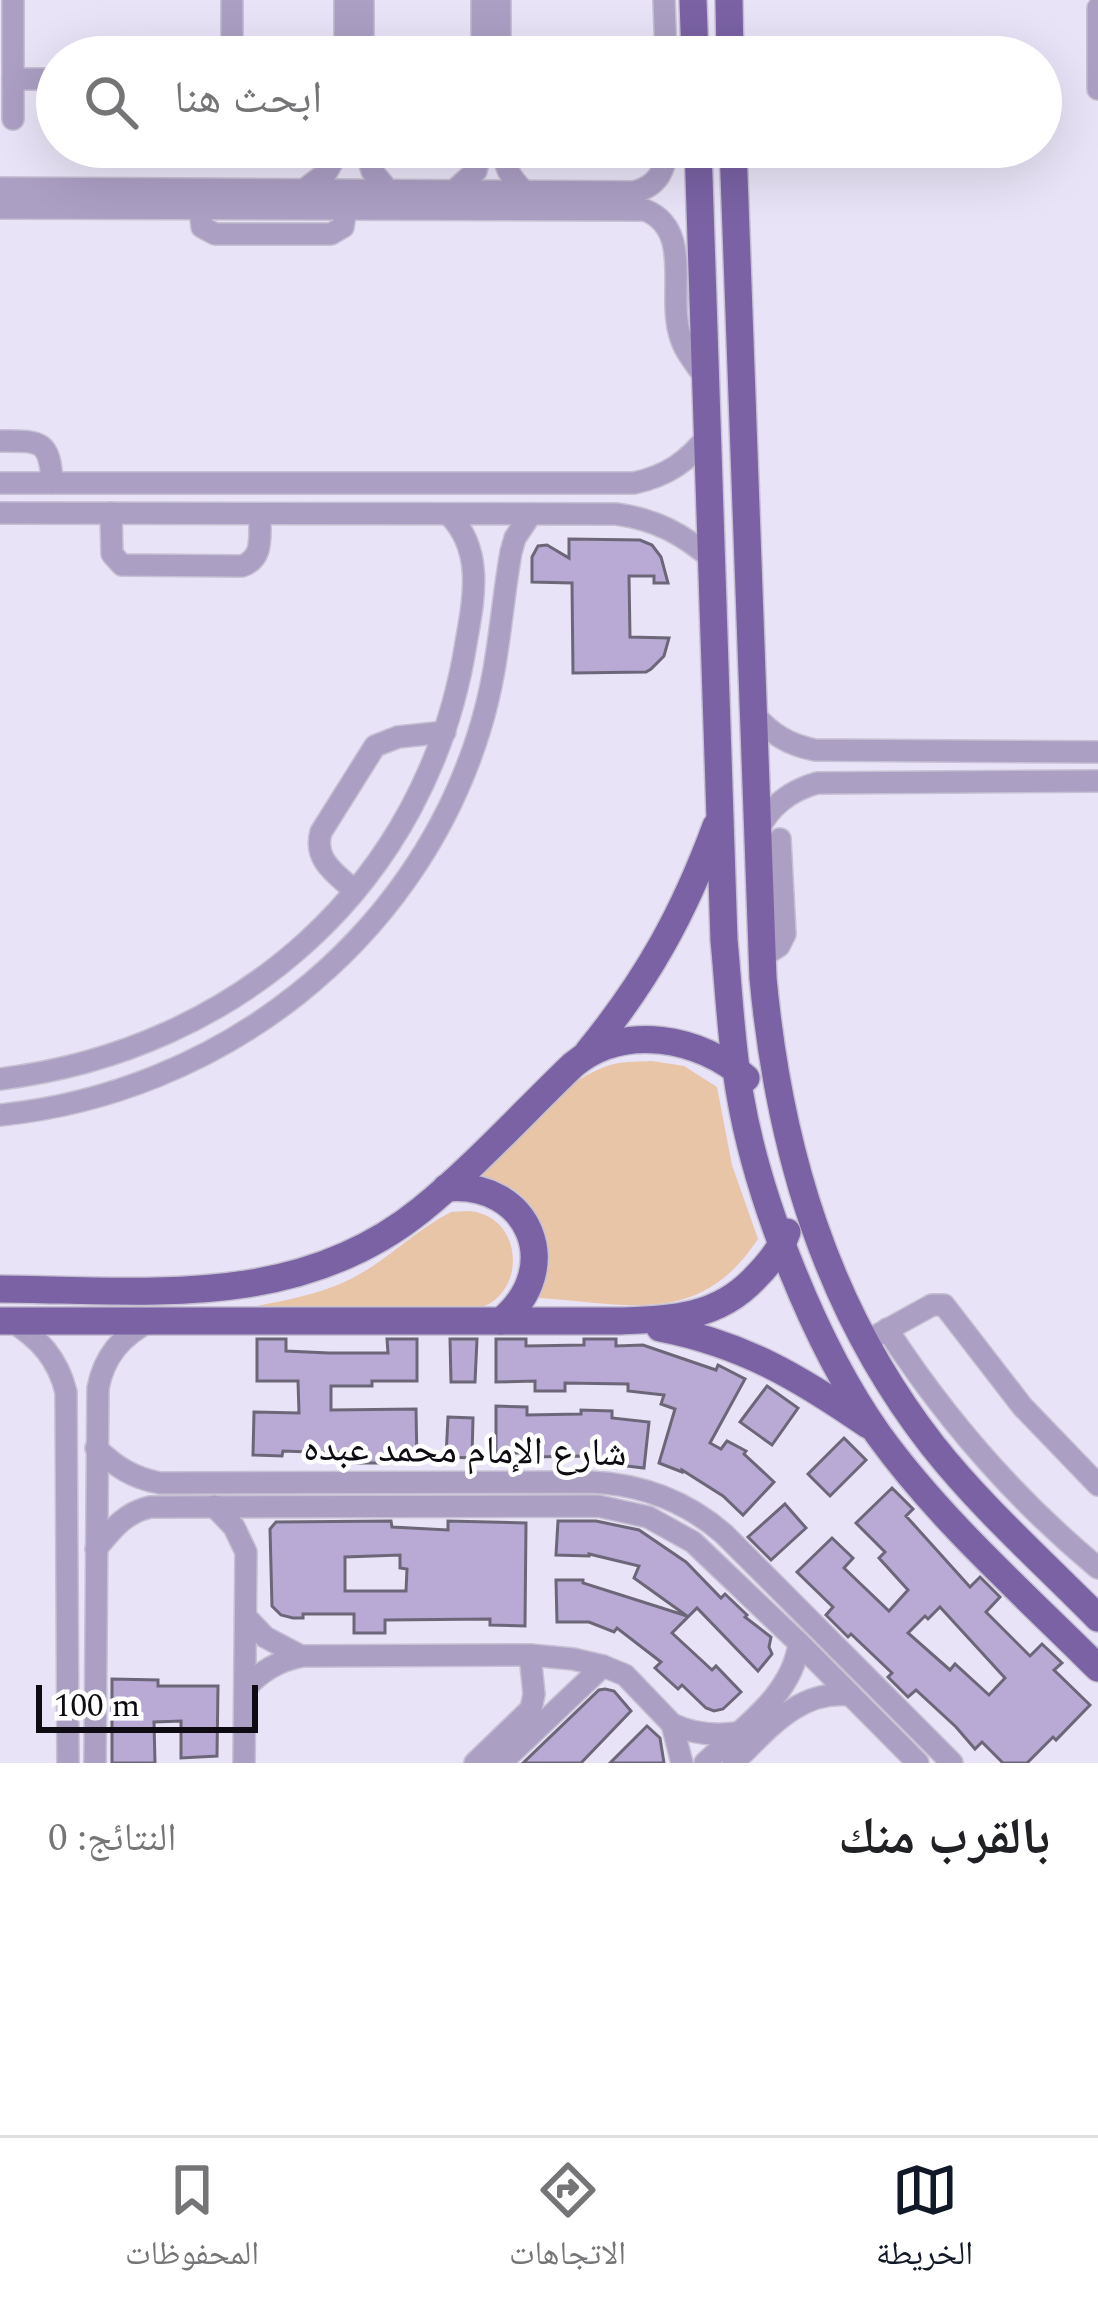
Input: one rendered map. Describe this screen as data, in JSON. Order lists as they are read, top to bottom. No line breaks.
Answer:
{"streets":{"street":["شارع الإمام محمد عبده"]},"scale_bar":"100 m","page":{"search":"ابحث هنا","scale":"100 m","heading":["بالقرب منك","النتائج: 0"],"nav":["الخريطة","الاتجاهات","المحفوظات"]}}
